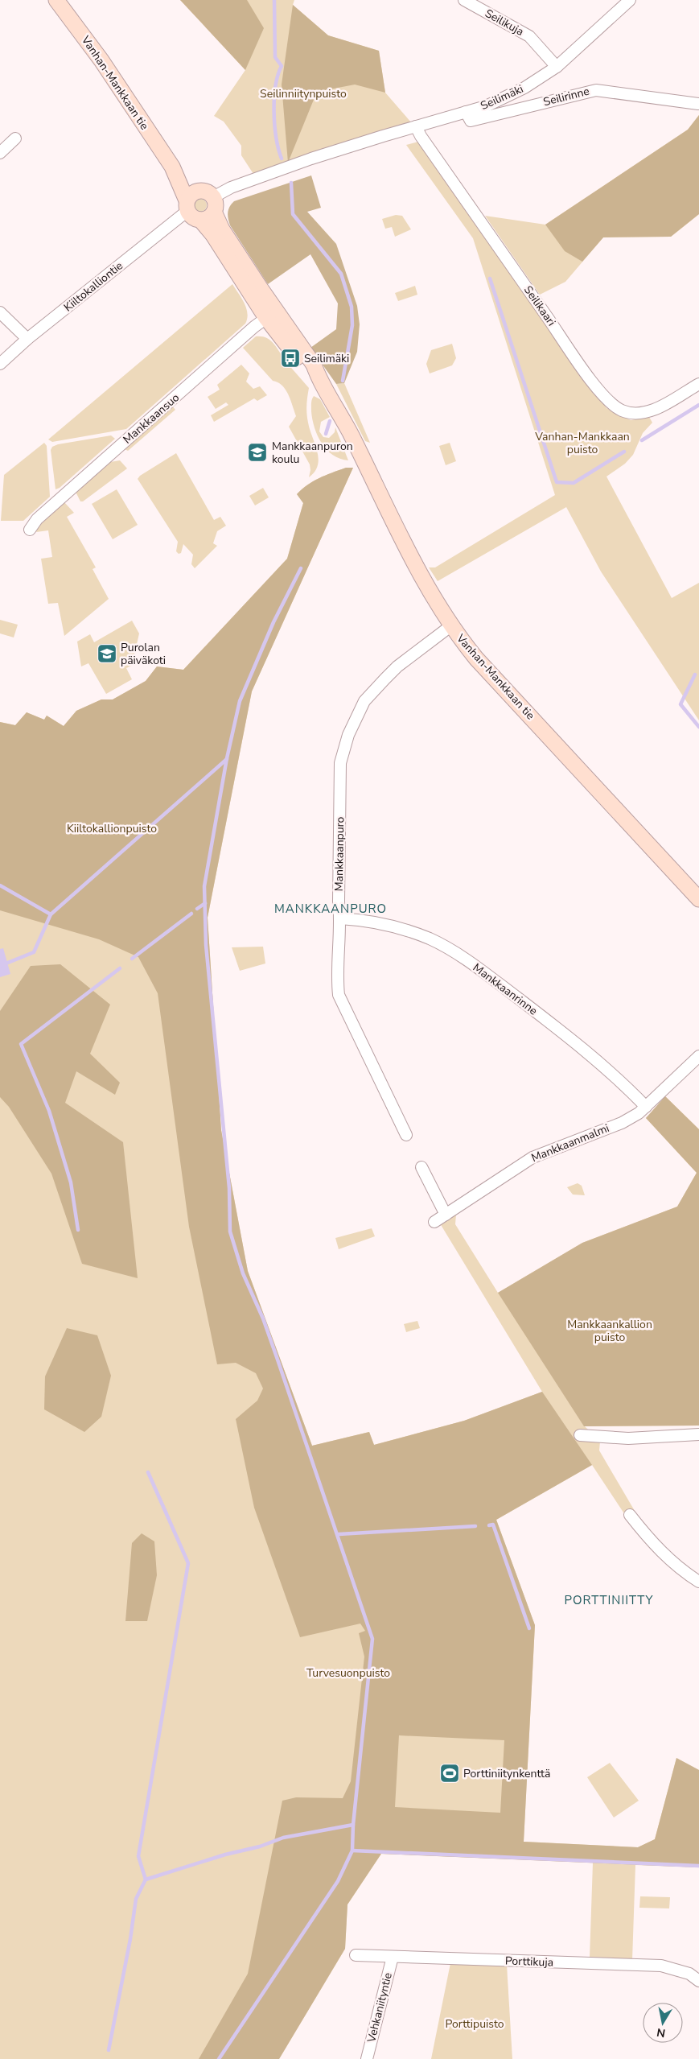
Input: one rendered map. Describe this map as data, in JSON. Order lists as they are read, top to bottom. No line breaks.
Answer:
{"streets":{"main road":["Vanhan-Mankkaan tie"],"street":["Seilikuja","Seilirinne","Seilimäki","Kiiltokalliontie","Seilikaari","Mankkaansuo","Mankkaanpuro","Mankkaanrinne","Mankkaanmalmi","Porttikuja","Vehkaniityntie"]},"crossings":[["Seilikuja","Seilimäki"],["Vanhan-Mankkaan tie","Seilimäki"],["Vanhan-Mankkaan tie","Kiiltokalliontie"],["Vanhan-Mankkaan tie","Mankkaansuo"],["Vanhan-Mankkaan tie","Mankkaanpuro"],["Seilirinne","Seilimäki"],["Seilimäki","Seilikaari"],["Mankkaanpuro","Mankkaanrinne"],["Mankkaanrinne","Mankkaanmalmi"],["Porttikuja","Vehkaniityntie"]],"districts":["MANKKAANPURO","PORTTINIITTY"],"parks":["Seilinniitynpuisto","Vanhan-Mankkaan puisto","Kiiltokallionpuisto","Mankkaankallion puisto","Turvesuonpuisto","Porttipuisto"],"places":{"bus stop":["Seilimäki"],"school or university":["Mankkaanpuron koulu","Purolan päiväkoti"],"sports":["Porttiniitynkenttä"]},"north":"bottom"}
